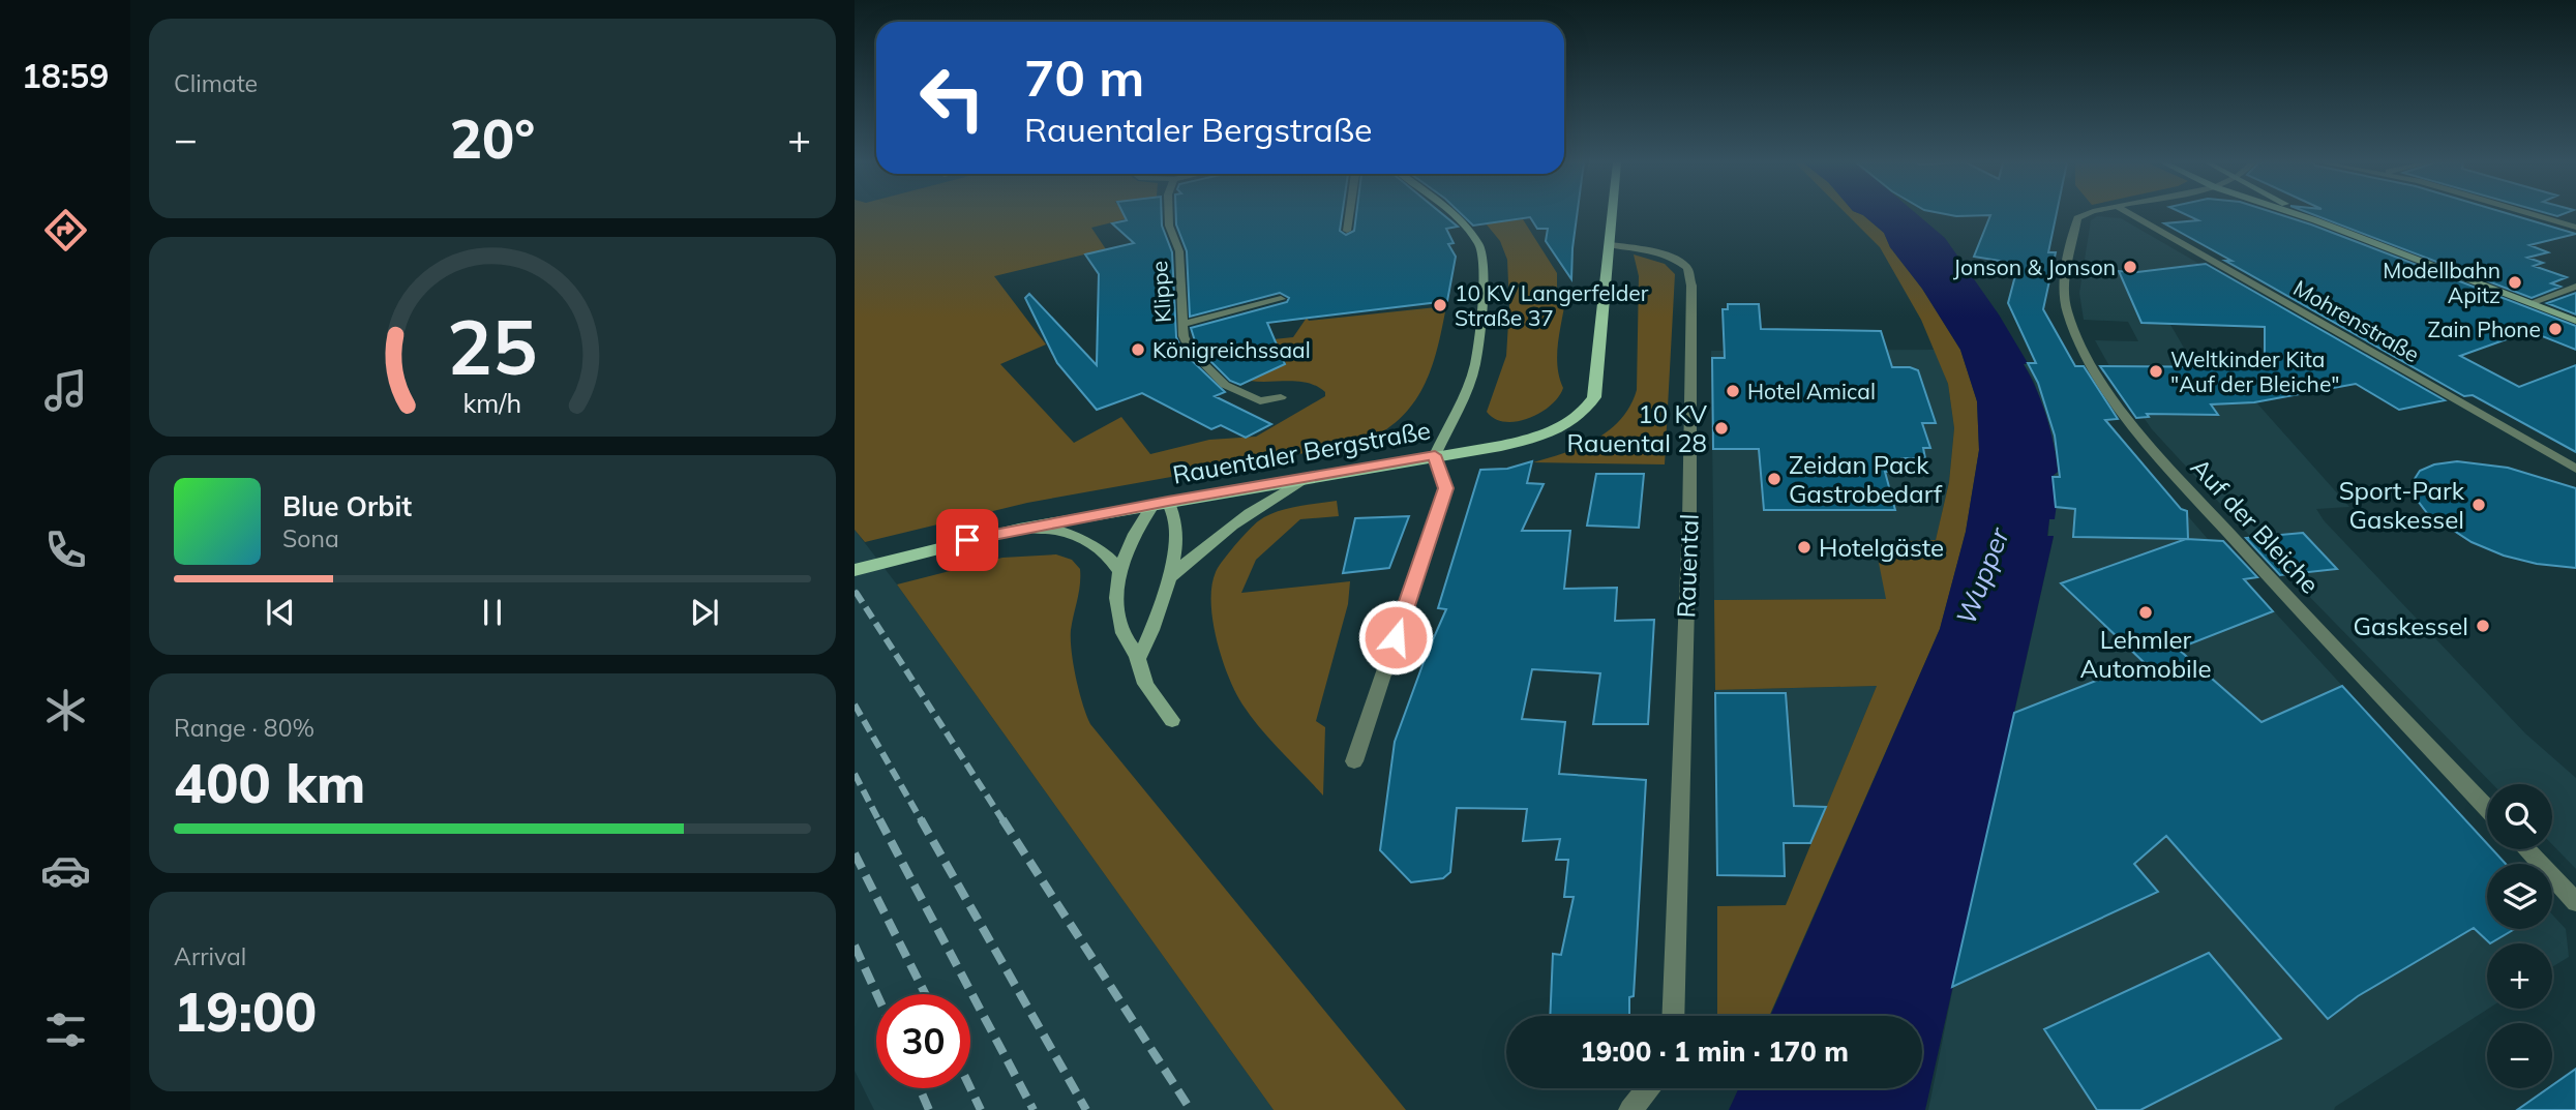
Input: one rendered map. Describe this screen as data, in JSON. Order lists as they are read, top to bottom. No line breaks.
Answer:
{"streets":{"main road":["Rauentaler Bergstraße"],"street":["Klippe","Mohrenstraße","Auf der Bleiche","Rauental"]},"crossings":[["Rauentaler Bergstraße","Rauental"]],"water":["Wupper"],"places":["Jonson & Jonson","Modellbahn Apitz","10 KV Langerfelder Straße 37","Zain Phone","Königreichssaal","Weltkinder Kita \"Auf der Bleiche\"","Hotel Amical","10 KV Rauental 28","Zeidan Pack Gastrobedarf","Sport-Park Gaskessel","Hotelgäste","Lehmler Automobile","Gaskessel"],"page":{"tabs":"18:59","tile":["Climate",["Range · 80%","400 km"],["Arrival","19:00"]],"turn":["70 m","Rauentaler Bergstraße"],"heat":["−","20°","+"],"song":["Blue Orbit","Sona"],"map_buttons":["+","−"],"limit":"30","trip":"19:00 · 1 min · 170 m","gauge":["25","km/h"]}}
